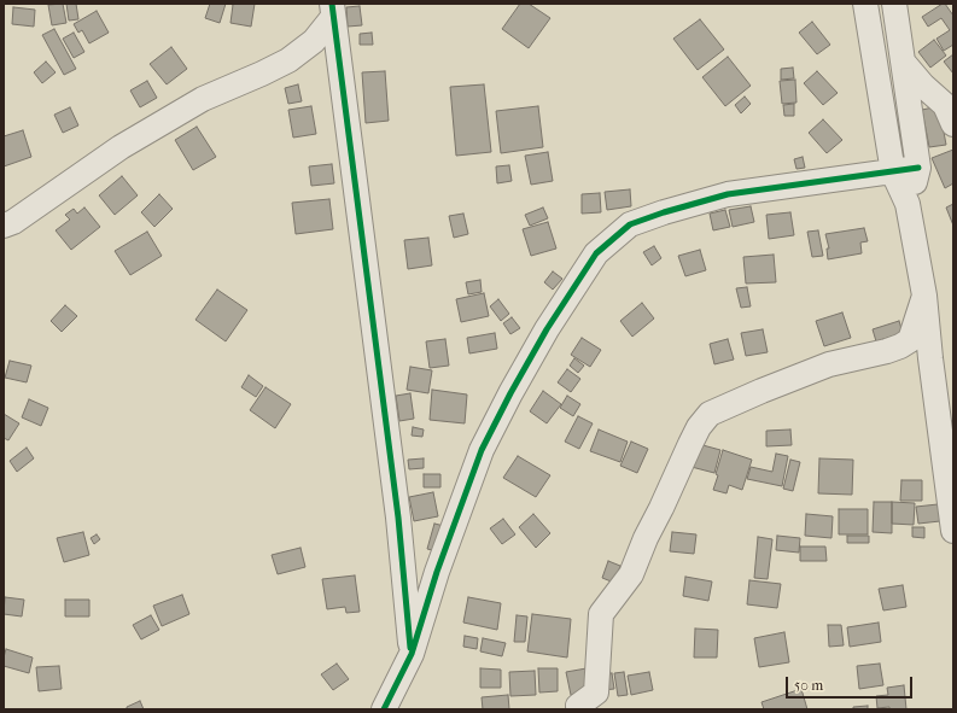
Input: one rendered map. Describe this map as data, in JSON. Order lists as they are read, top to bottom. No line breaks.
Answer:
{"scale_bar":"50 m"}
